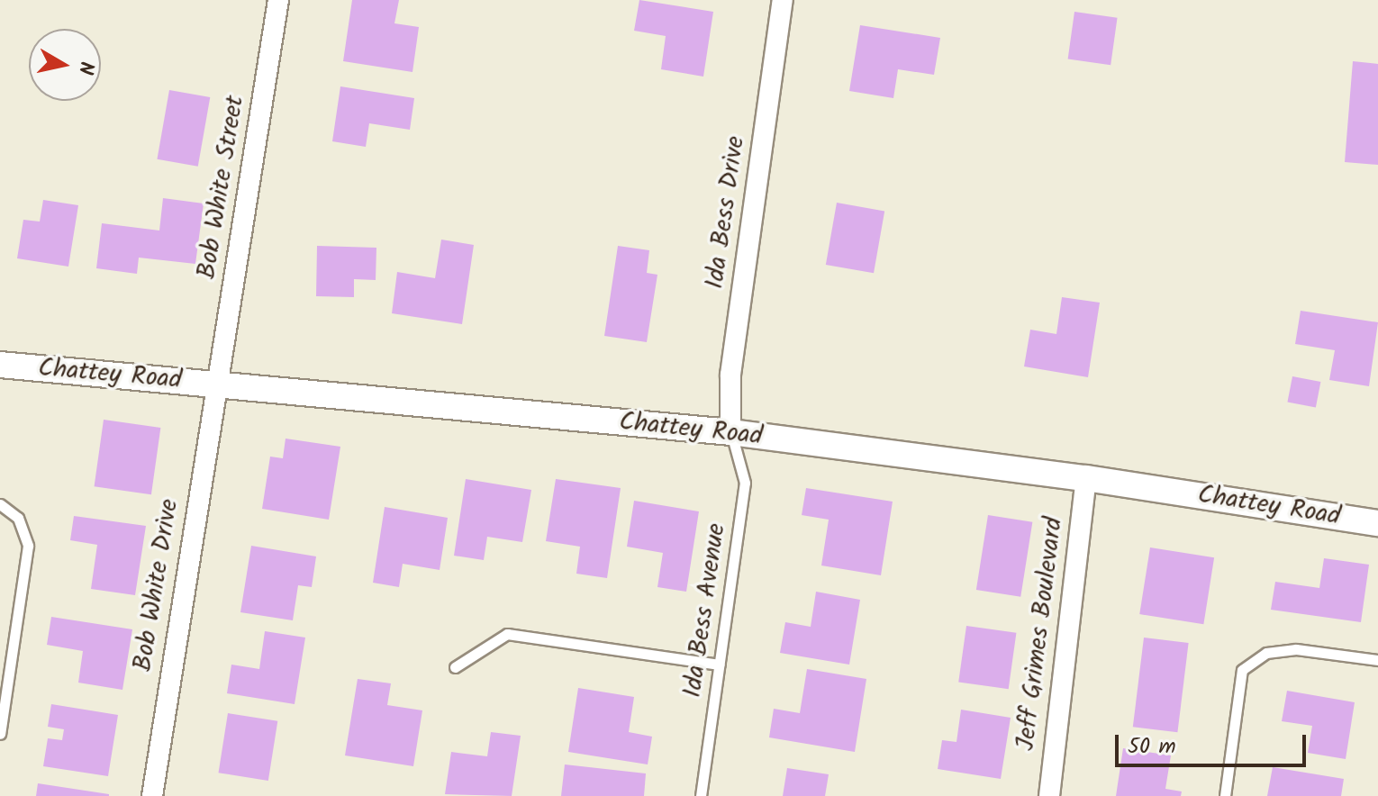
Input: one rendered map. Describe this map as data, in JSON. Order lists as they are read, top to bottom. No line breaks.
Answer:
{"streets":{"street":["Bob White Street","Ida Bess Drive","Chattey Road","Bob White Drive","Jeff Grimes Boulevard"],"lane":["Ida Bess Avenue"]},"crossings":[["Bob White Street","Chattey Road"],["Bob White Street","Bob White Drive"],["Ida Bess Drive","Chattey Road"],["Ida Bess Drive","Ida Bess Avenue"],["Chattey Road","Bob White Drive"],["Chattey Road","Ida Bess Avenue"],["Chattey Road","Jeff Grimes Boulevard"]],"scale_bar":"50 m","north":"right"}
